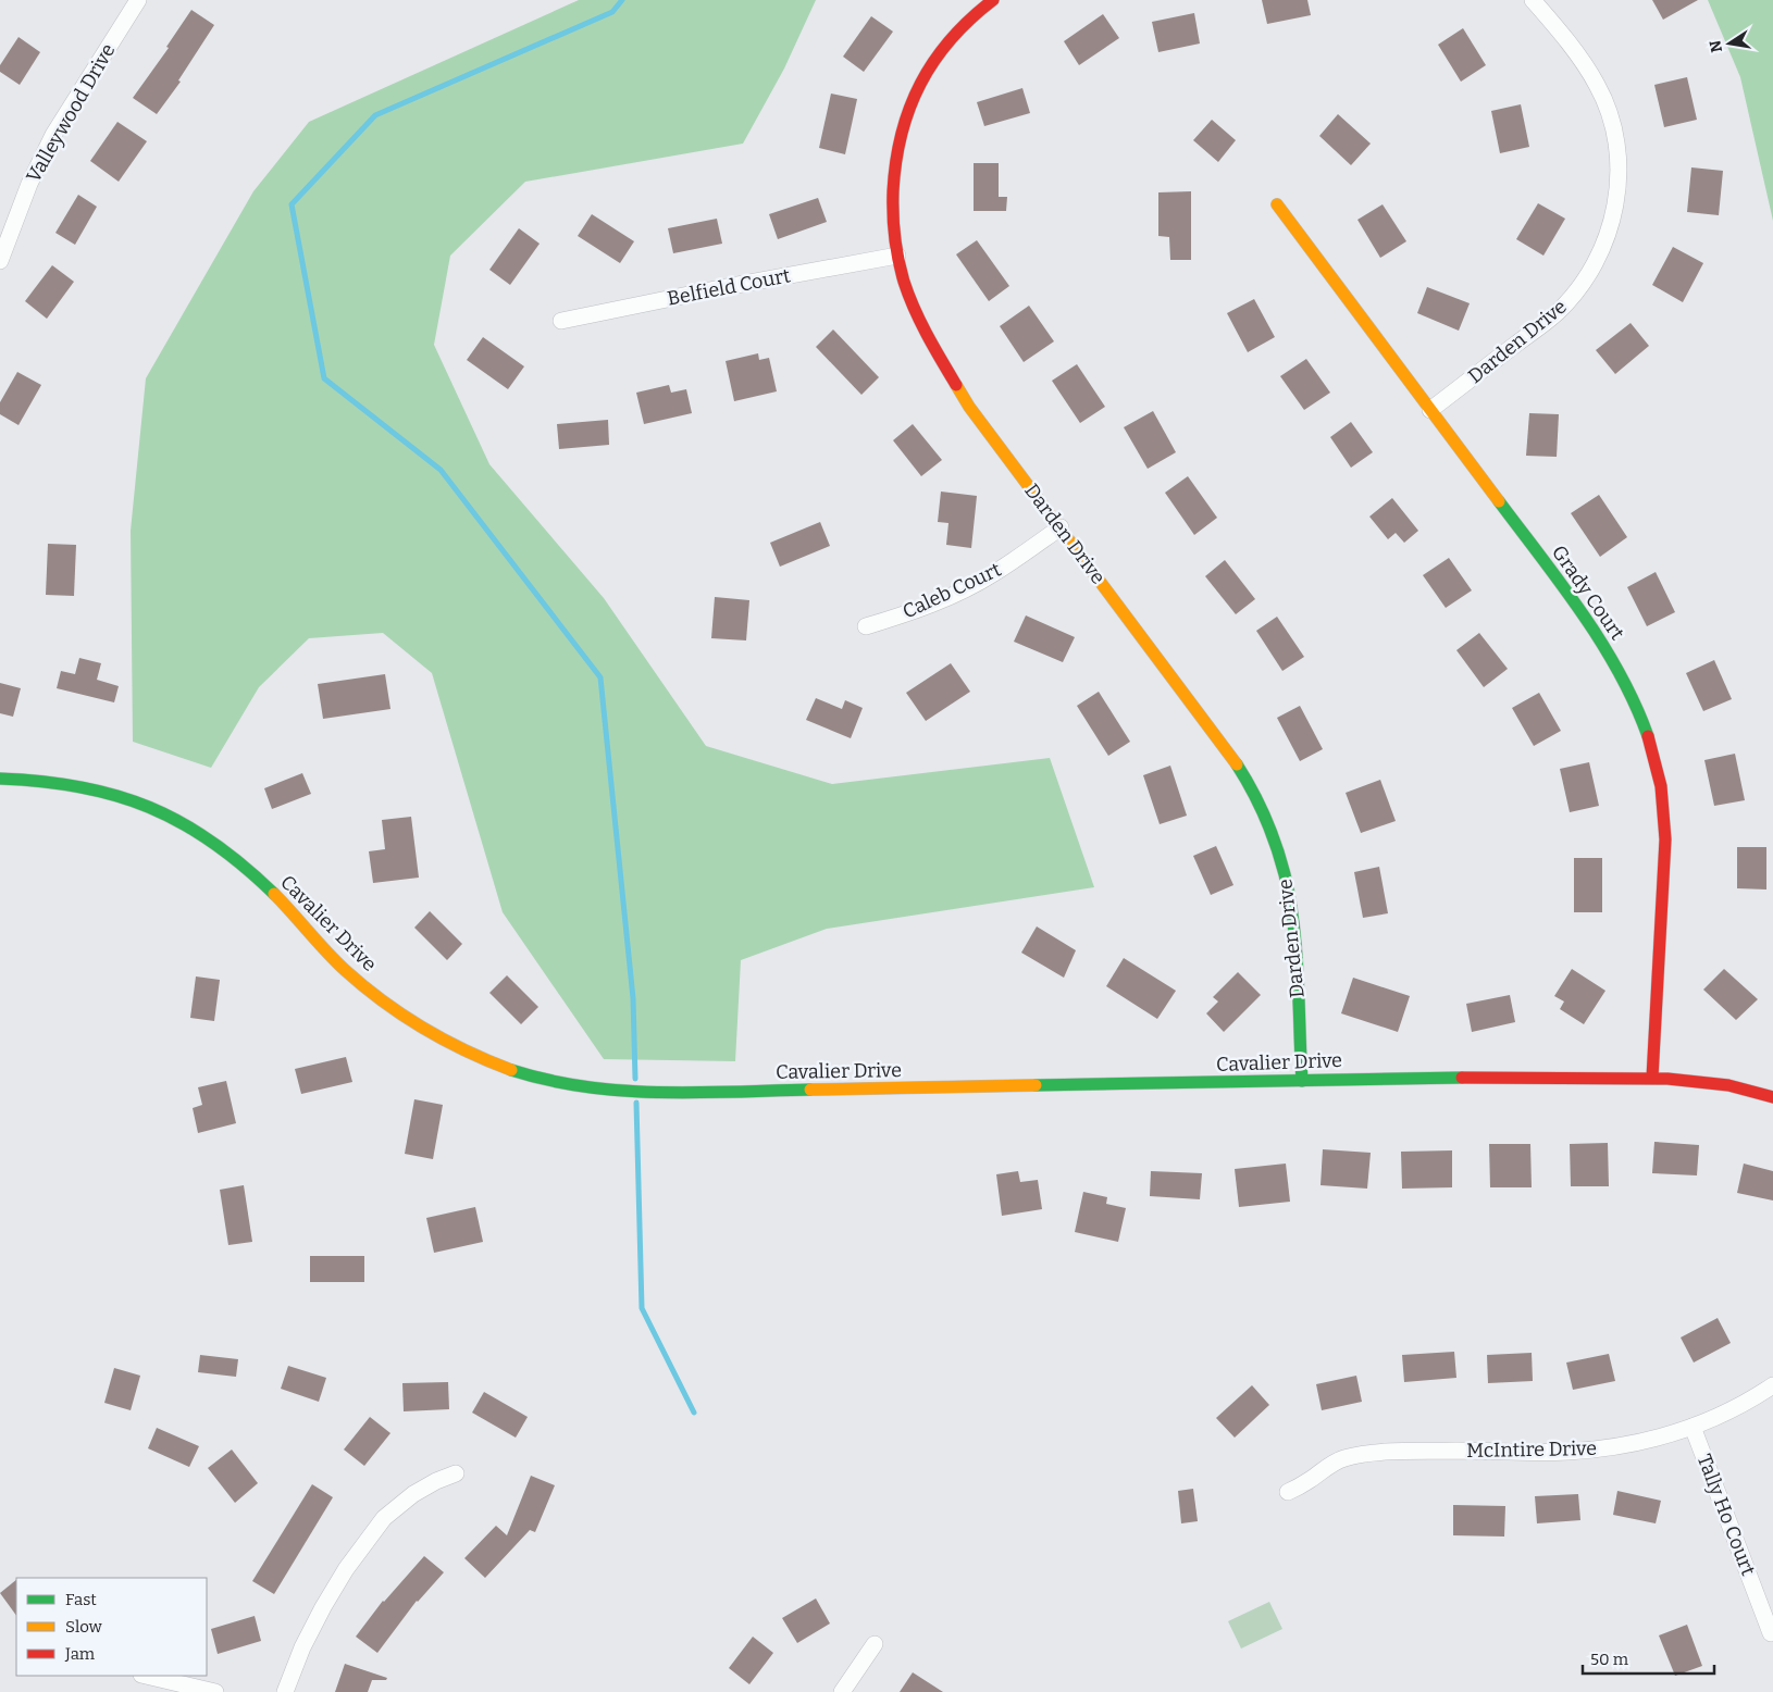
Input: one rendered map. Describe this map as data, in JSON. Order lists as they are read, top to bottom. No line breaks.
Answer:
{"streets":{"street":["Valleywood Drive","Belfield Court","Darden Drive","Caleb Court","Grady Court","Cavalier Drive","McIntire Drive","Tally Ho Court"]},"crossings":[["Belfield Court","Darden Drive"],["Darden Drive","Caleb Court"],["Darden Drive","Grady Court"],["Darden Drive","Cavalier Drive"],["Grady Court","Cavalier Drive"],["McIntire Drive","Tally Ho Court"]],"legend":["Fast","Slow","Jam"],"scale_bar":"50 m","north":"left"}
